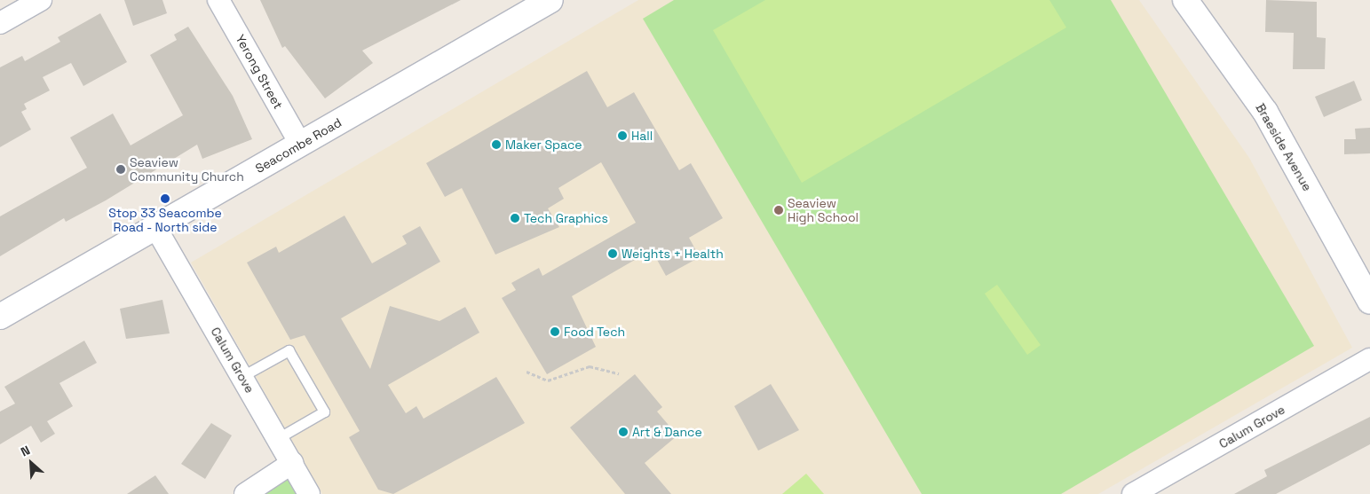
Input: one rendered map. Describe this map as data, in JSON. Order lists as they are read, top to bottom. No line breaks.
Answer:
{"streets":{"main road":["Seacombe Road","Braeside Avenue"],"street":["Yerong Street","Calum Grove"]},"crossings":[["Yerong Street","Seacombe Road"],["Seacombe Road","Calum Grove"]],"places":["Hall","Maker Space","Seaview Community Church","Stop 33 Seacombe Road - North side","Seaview High School","Tech Graphics","Weights + Health","Food Tech","Art & Dance"],"north":"top left"}
